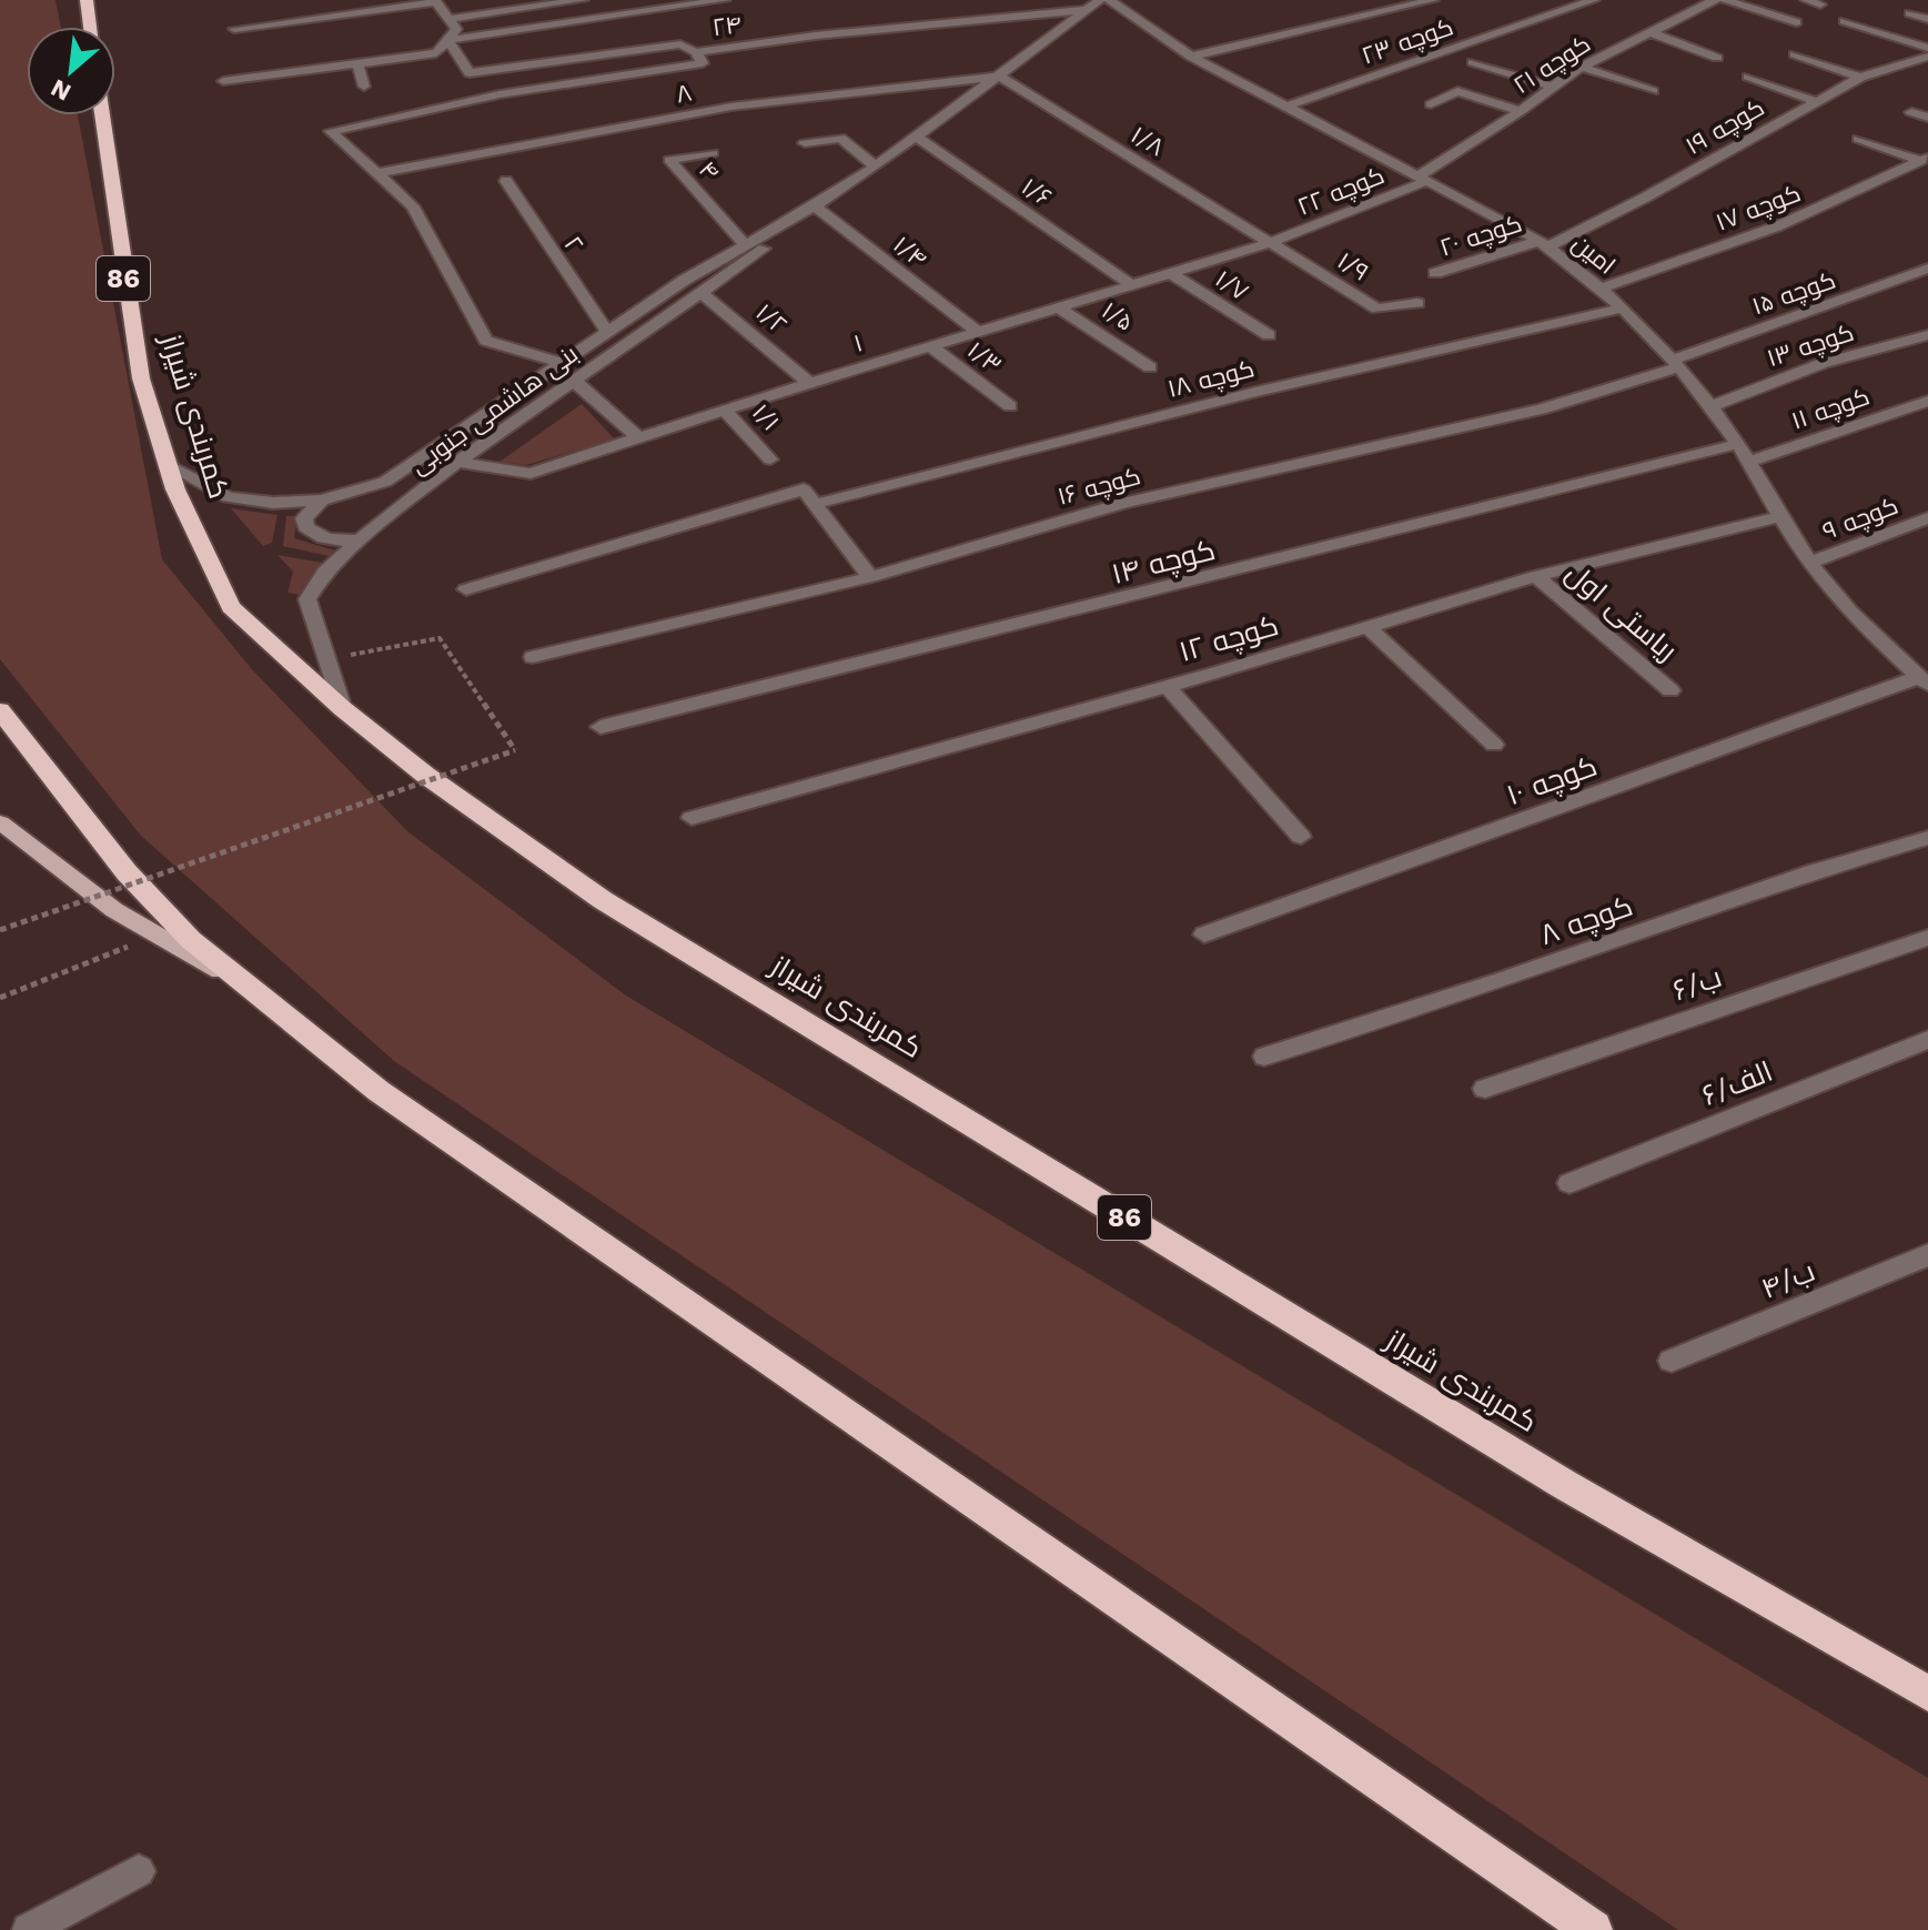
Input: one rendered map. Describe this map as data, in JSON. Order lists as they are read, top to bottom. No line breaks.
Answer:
{"streets":{"highway":["86","کمربندی شیراز"],"street":["۲۴","کوچه ۲۳","کوچه ۲۱","۸","کوچه ۱۹","۱/۸","۴","کوچه ۲۲","۱/۶","کوچه ۱۷","کوچه ۲۰","۲","۱/۴","امین","۱/۹","۱/۷","کوچه ۱۵","۱/۵","۱/۲","۱","کوچه ۱۳","۱/۳","کوچه ۱۸","کوچه ۱۱","بنی هاشمی جنوبی","۱/۱","کوچه ۱۶","کوچه ۹","کوچه ۱۴","ریاستی اول","کوچه ۱۲","کوچه ۱۰","کوچه ۸","ب/۶","۶/الف","۴/ب"]},"crossings":[["۲۴","بنی هاشمی جنوبی"],["کوچه ۲۳","امین"],["کوچه ۲۱","کوچه ۲۲"],["کوچه ۲۱","امین"],["۸","۱/۸"],["۸","بنی هاشمی جنوبی"],["کوچه ۱۹","کوچه ۲۰"],["کوچه ۱۹","امین"],["۱/۸","کوچه ۲۲"],["۱/۸","۱/۹"],["۱/۸","۱"],["۱/۸","بنی هاشمی جنوبی"],["۴","بنی هاشمی جنوبی"],["کوچه ۲۲","امین"],["کوچه ۲۲","۱/۹"],["کوچه ۲۲","۱"],["۱/۶","۱"],["۱/۶","بنی هاشمی جنوبی"],["کوچه ۱۷","امین"],["کوچه ۲۰","امین"],["۲","بنی هاشمی جنوبی"],["۱/۴","۱"],["۱/۴","بنی هاشمی جنوبی"],["امین","کوچه ۱۵"],["امین","کوچه ۱۳"],["امین","کوچه ۱۸"],["امین","کوچه ۱۱"],["امین","کوچه ۱۶"],["امین","کوچه ۹"],["امین","کوچه ۱۴"],["امین","کوچه ۱۲"],["امین","کوچه ۱۰"],["۱/۹","۱"],["۱/۷","۱"],["کوچه ۱۵","کوچه ۱۶"],["۱/۵","۱"],["۱/۲","۱"],["۱/۲","بنی هاشمی جنوبی"],["۱","۱/۳"],["۱","بنی هاشمی جنوبی"],["۱","۱/۱"],["بنی هاشمی جنوبی","کمربندی شیراز"],["ریاستی اول","کوچه ۱۲"]],"north":"bottom left"}
